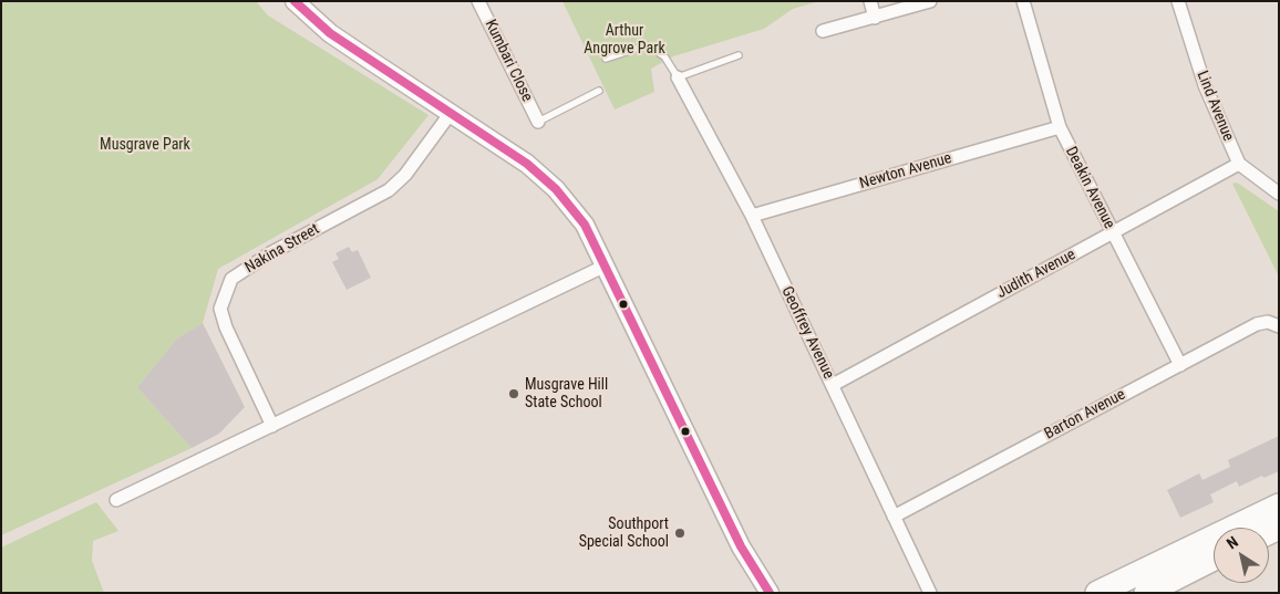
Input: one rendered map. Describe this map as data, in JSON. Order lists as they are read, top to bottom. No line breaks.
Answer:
{"streets":{"street":["Kumbari Close","Lind Avenue","Newton Avenue","Deakin Avenue","Nakina Street","Judith Avenue","Geoffrey Avenue","Barton Avenue"]},"crossings":[["Lind Avenue","Judith Avenue"],["Newton Avenue","Deakin Avenue"],["Newton Avenue","Geoffrey Avenue"],["Deakin Avenue","Judith Avenue"],["Deakin Avenue","Barton Avenue"],["Judith Avenue","Geoffrey Avenue"],["Geoffrey Avenue","Barton Avenue"]],"parks":["Arthur Angrove Park","Musgrave Park"],"places":["Musgrave Hill State School","Southport Special School"],"north":"top left"}
